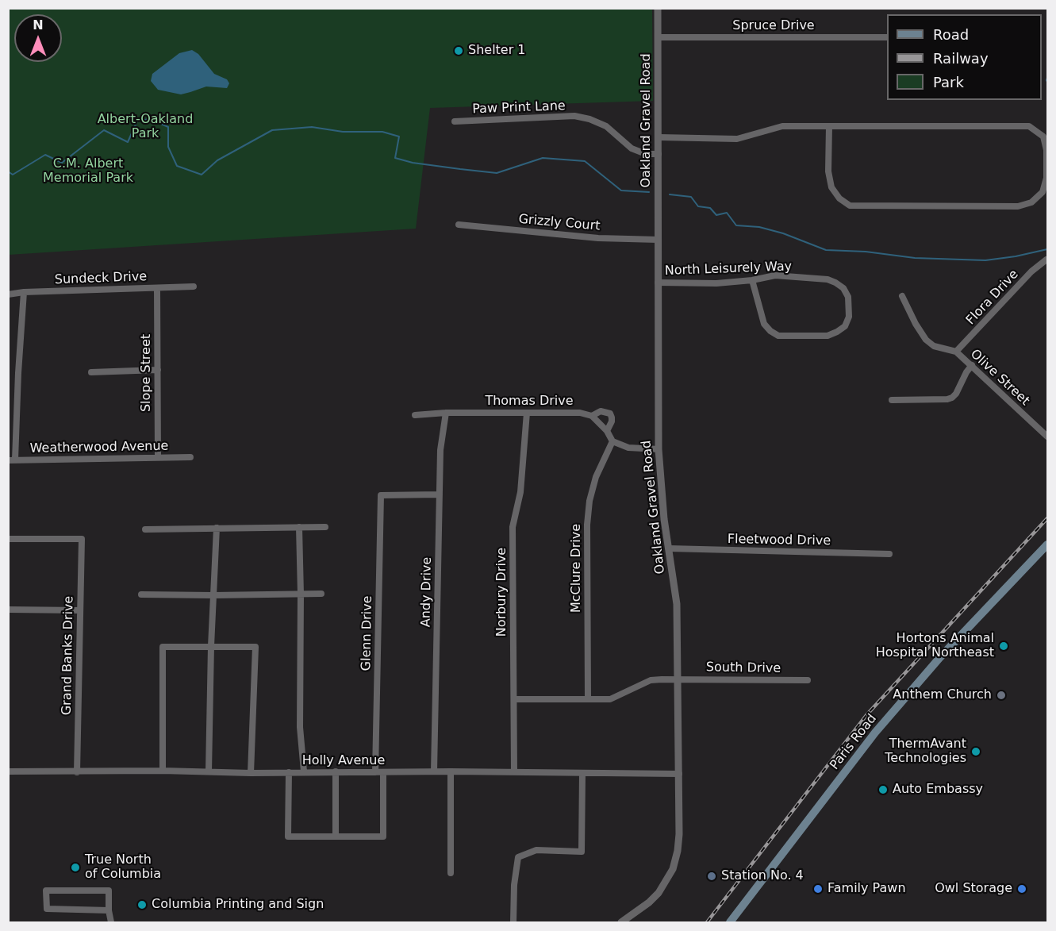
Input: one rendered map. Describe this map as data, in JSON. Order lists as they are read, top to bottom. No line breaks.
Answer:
{"streets":{"main road":["Paris Road"],"street":["Spruce Drive","Paw Print Lane","Oakland Gravel Road","Grizzly Court","North Leisurely Way","Sundeck Drive","Flora Drive","Slope Street","Olive Street","Thomas Drive","Weatherwood Avenue","Fleetwood Drive","McClure Drive","Andy Drive","Norbury Drive","Glenn Drive","Grand Banks Drive","South Drive","Holly Avenue"]},"crossings":[["Spruce Drive","Oakland Gravel Road"],["Paw Print Lane","Oakland Gravel Road"],["Oakland Gravel Road","Grizzly Court"],["Oakland Gravel Road","North Leisurely Way"],["Oakland Gravel Road","Fleetwood Drive"],["Oakland Gravel Road","South Drive"],["Oakland Gravel Road","Holly Avenue"],["Sundeck Drive","Slope Street"],["Flora Drive","Olive Street"],["Slope Street","Weatherwood Avenue"],["Thomas Drive","McClure Drive"],["Thomas Drive","Andy Drive"],["Thomas Drive","Norbury Drive"],["McClure Drive","South Drive"],["Andy Drive","Glenn Drive"],["Andy Drive","Holly Avenue"],["Norbury Drive","South Drive"],["Norbury Drive","Holly Avenue"],["Glenn Drive","Holly Avenue"],["Grand Banks Drive","Holly Avenue"]],"parks":["Albert-Oakland Park","C.M. Albert Memorial Park"],"places":["Shelter 1","Hortons Animal Hospital Northeast","Anthem Church","ThermAvant Technologies","Auto Embassy","True North of Columbia","Station No. 4","Family Pawn","Owl Storage","Columbia Printing and Sign"],"legend":["Road","Railway","Park"],"north":"top"}
